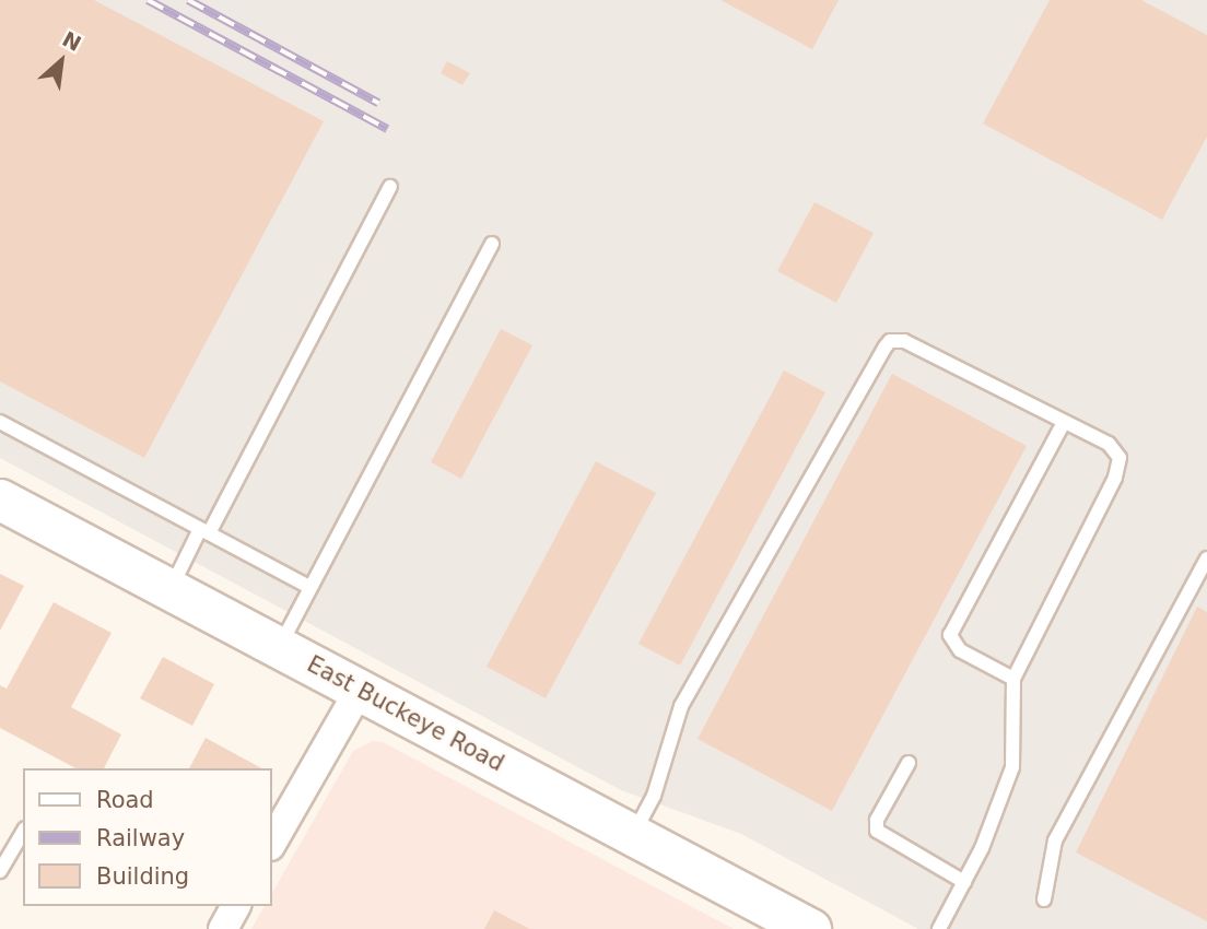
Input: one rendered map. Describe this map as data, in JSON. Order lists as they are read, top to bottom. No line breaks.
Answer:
{"streets":{"main road":["East Buckeye Road"]},"legend":["Road","Railway","Building"],"north":"top right"}
